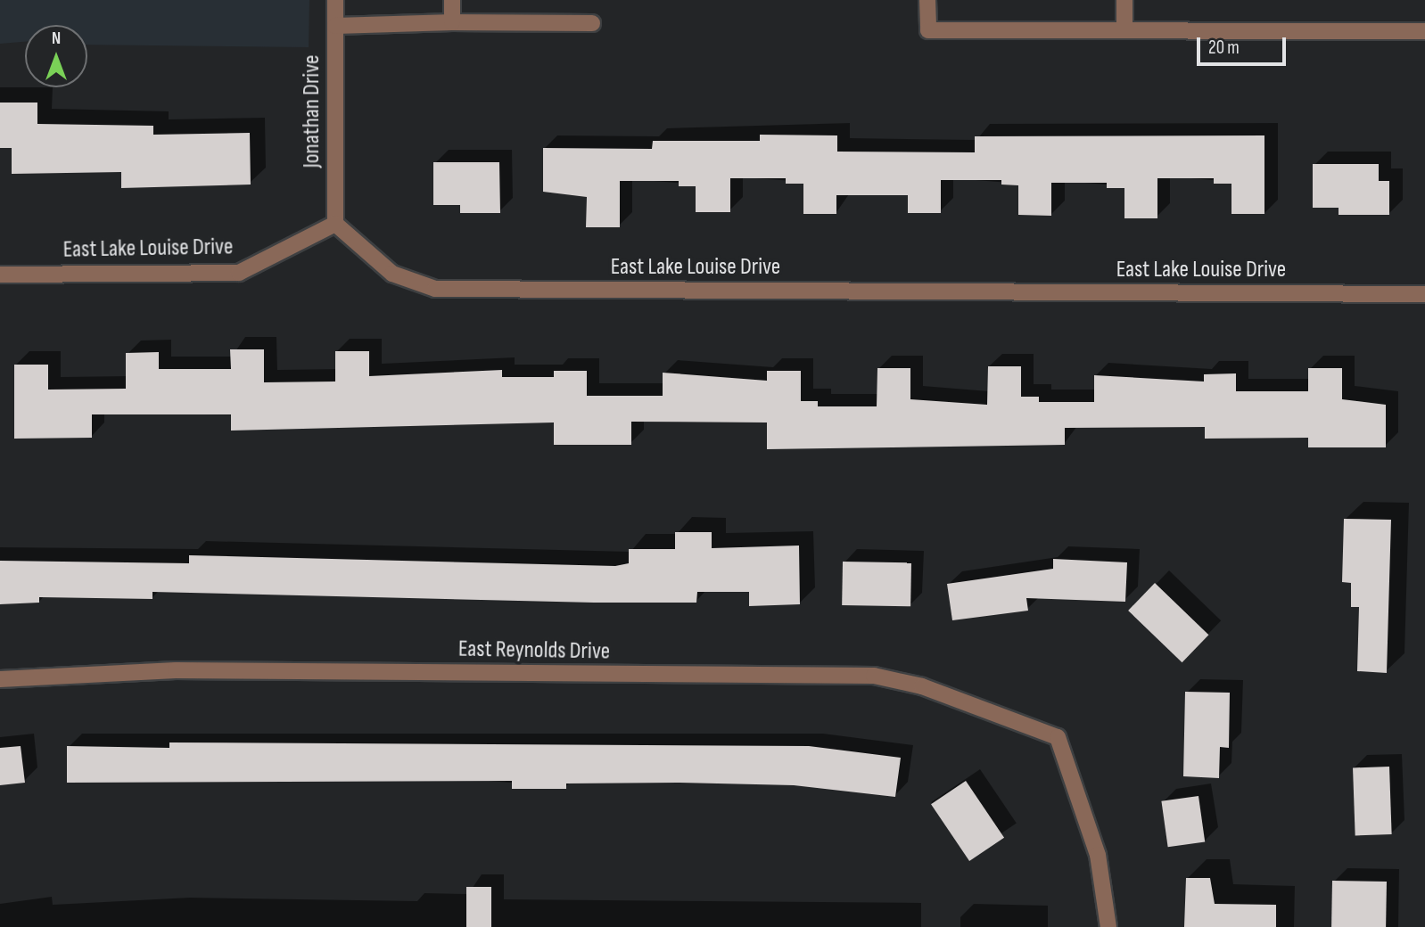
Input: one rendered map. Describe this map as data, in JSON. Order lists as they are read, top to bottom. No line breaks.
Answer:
{"streets":{"street":["Jonathan Drive","East Lake Louise Drive","East Reynolds Drive"]},"crossings":[["Jonathan Drive","East Lake Louise Drive"]],"scale_bar":"20 m","north":"top"}
